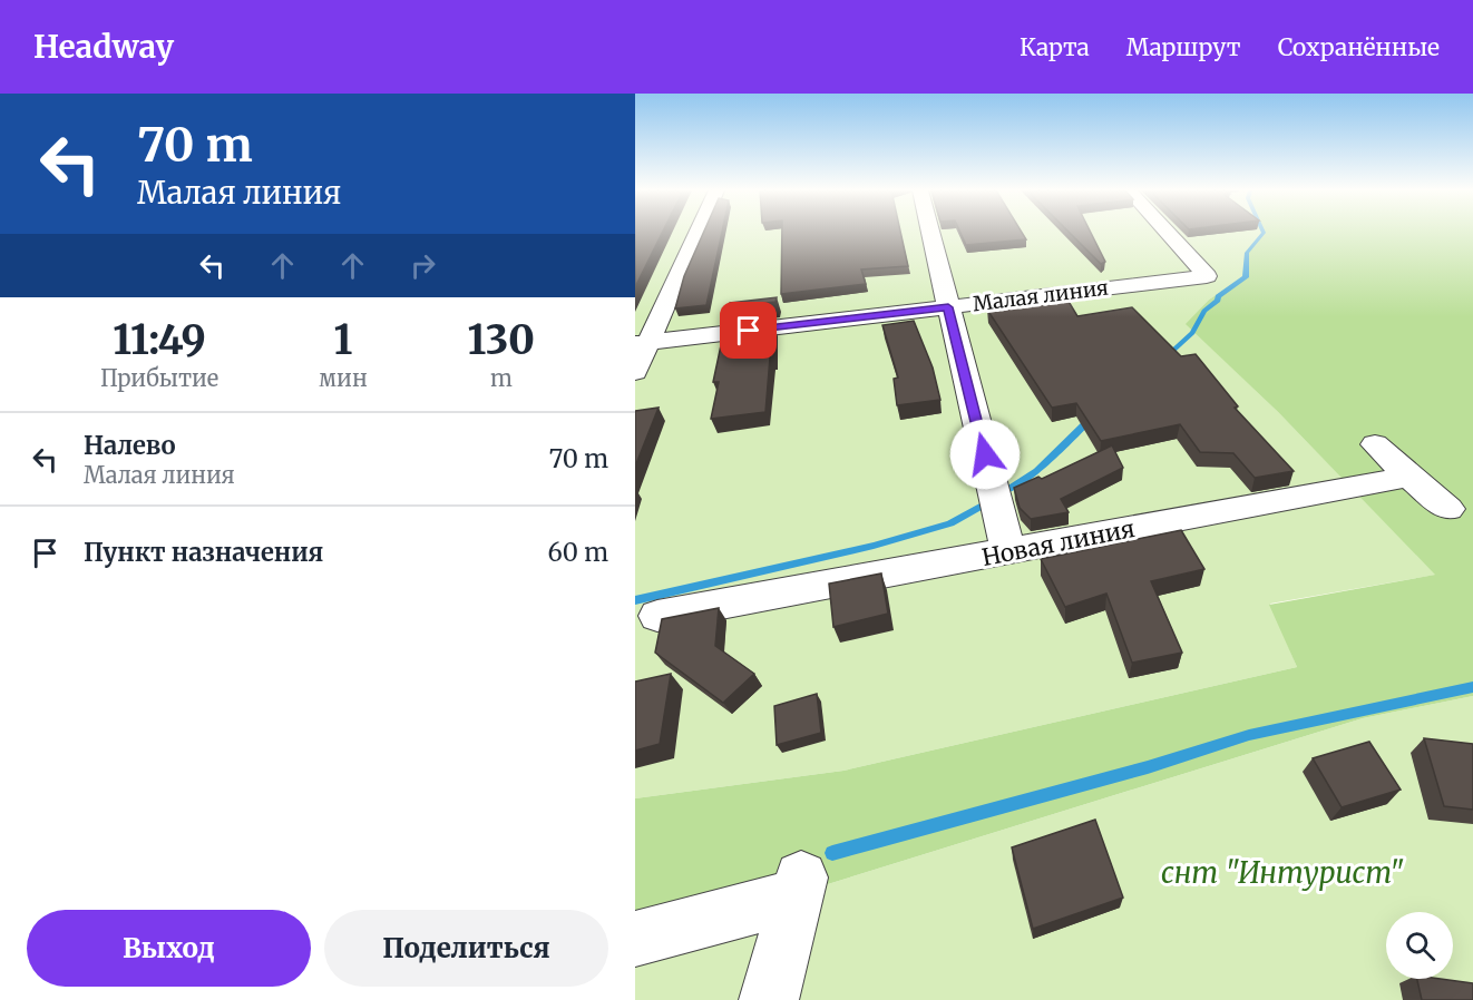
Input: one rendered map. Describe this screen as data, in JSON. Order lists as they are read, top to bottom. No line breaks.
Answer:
{"streets":{"street":["Малая линия","Новая линия"]},"parks":["снт \"Интурист\""],"page":{"header":"Headway","nav":["Карта","Маршрут","Сохранённые"],"turn":["70 m","Малая линия"],"eta":["11:49","Прибытие","1","мин","130","m"],"list":[{"name":"Налево","note":"Малая линия","value":"70 m"},{"name":"Пункт назначения","value":"60 m"}],"buttons":["Выход","Поделиться"]}}
